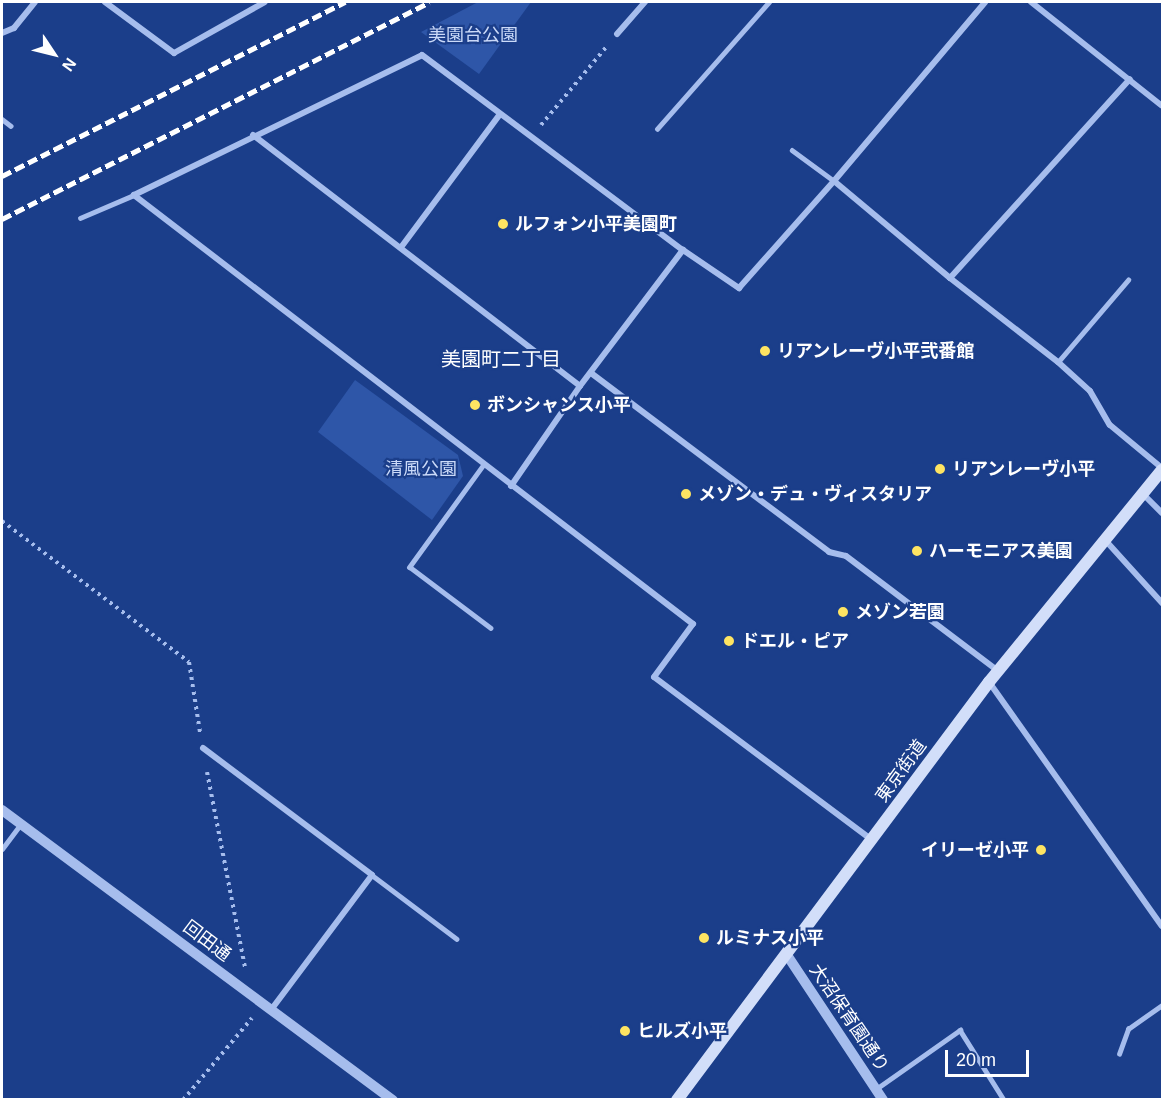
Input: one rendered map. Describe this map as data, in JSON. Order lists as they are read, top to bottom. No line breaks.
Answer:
{"streets":{"main road":["東京街道"],"street":["回田通","大沼保育園通り"]},"crossings":[["東京街道","大沼保育園通り"]],"districts":["美園町二丁目"],"parks":["美園台公園","清風公園"],"places":["ルフォン小平美園町","リアンレーヴ小平弐番館","ボンシャンス小平","リアンレーヴ小平","メゾン・デュ・ヴィスタリア","ハーモニアス美園","メゾン若園","ドエル・ピア","イリーゼ小平","ルミナス小平","ヒルズ小平"],"scale_bar":"20 m","north":"bottom right"}
